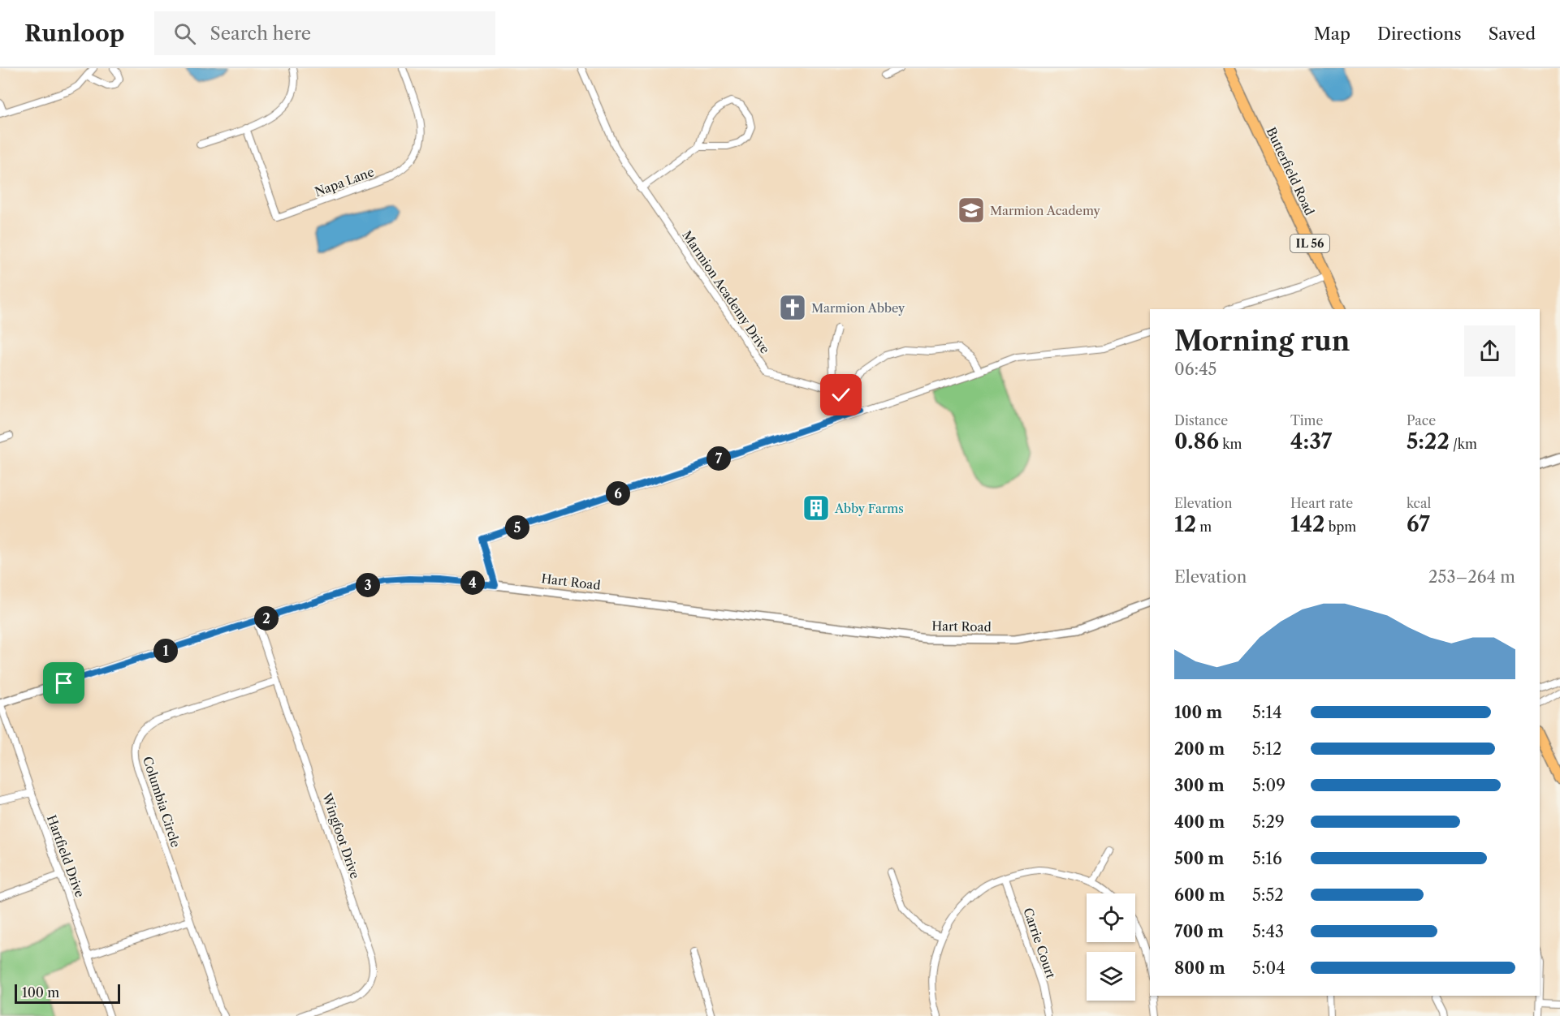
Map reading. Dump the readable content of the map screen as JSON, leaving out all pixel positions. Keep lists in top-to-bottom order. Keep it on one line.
{"streets":{"main road":["Butterfield Road","IL 56"],"street":["Napa Lane","Marmion Academy Drive","Hart Road","Columbia Circle","Wingfoot Drive","Hartfield Drive","Carrie Court"]},"crossings":[["Hart Road","Wingfoot Drive"],["Hart Road","Hartfield Drive"],["Columbia Circle","Wingfoot Drive"]],"places":{"school or university":["Marmion Academy"],"church":["Marmion Abbey"],"building":["Abby Farms"]},"scale_bar":"100 m","page":{"header":"Runloop","search":"Search here","nav":["Map","Directions","Saved"],"heading":["Morning run","06:45"],"stats":[["Distance","0.86 km"],["Time","4:37"],["Pace","5:22 /km"],["Elevation","12 m"],["Heart rate","142 bpm"],["kcal","67"]],"pins":["7","6","5","4","3","2","1"],"chart":["Elevation","253–264 m"],"list":[{"name":"100 m","note":"5:14"},{"name":"200 m","note":"5:12"},{"name":"300 m","note":"5:09"},{"name":"400 m","note":"5:29"},{"name":"500 m","note":"5:16"},{"name":"600 m","note":"5:52"},{"name":"700 m","note":"5:43"},{"name":"800 m","note":"5:04"}],"scale":"100 m"}}
